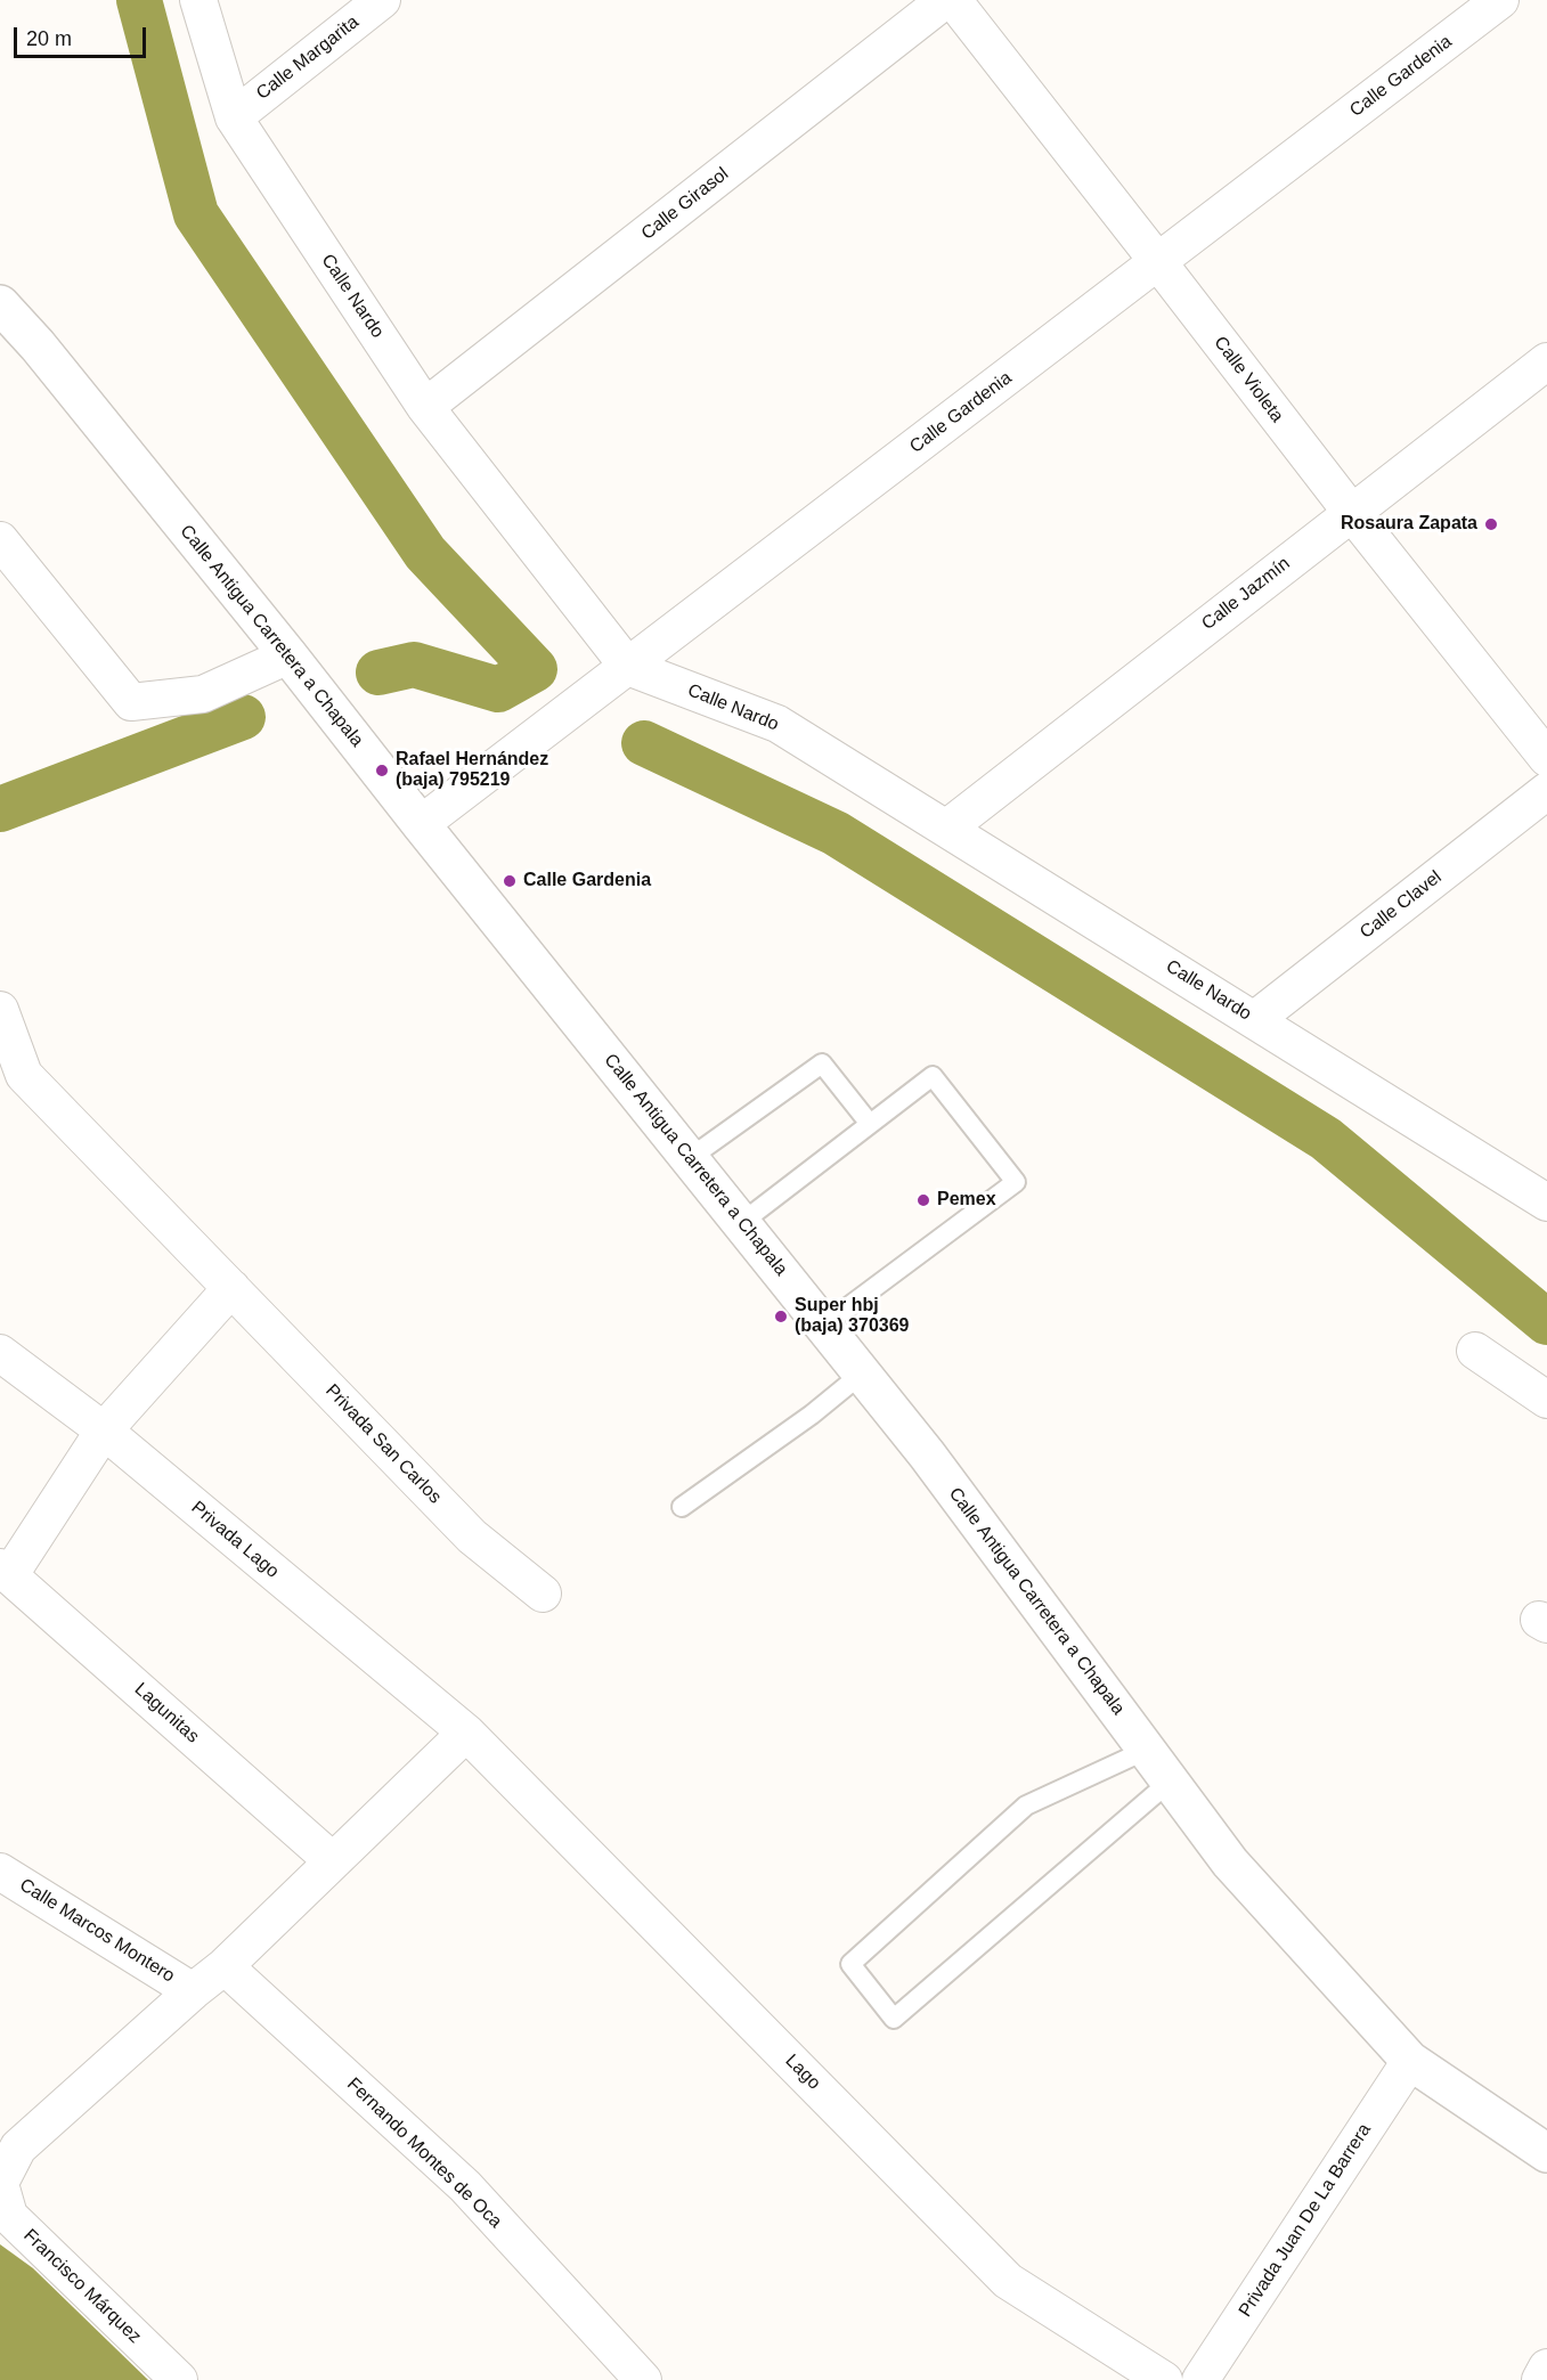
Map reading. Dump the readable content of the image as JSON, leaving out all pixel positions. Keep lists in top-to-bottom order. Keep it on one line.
{"streets":{"main road":["Calle Antigua Carretera a Chapala"],"street":["Calle Margarita","Calle Gardenia","Calle Girasol","Calle Nardo","Calle Violeta","Calle Jazmín","Calle Clavel","Privada San Carlos","Privada Lago","Lagunitas","Calle Marcos Montero","Lago","Fernando Montes de Oca","Privada Juan De La Barrera","Francisco Márquez"]},"crossings":[["Calle Margarita","Calle Nardo"],["Calle Gardenia","Calle Nardo"],["Calle Gardenia","Calle Violeta"],["Calle Gardenia","Calle Antigua Carretera a Chapala"],["Calle Girasol","Calle Nardo"],["Calle Nardo","Calle Jazmín"],["Calle Nardo","Calle Clavel"],["Calle Violeta","Calle Jazmín"],["Calle Antigua Carretera a Chapala","Privada Juan De La Barrera"],["Privada Lago","Lago"]],"places":["Rosaura Zapata","Rafael Hernández (baja) 795219","Calle Gardenia","Pemex","Super hbj (baja) 370369"],"scale_bar":"20 m"}
